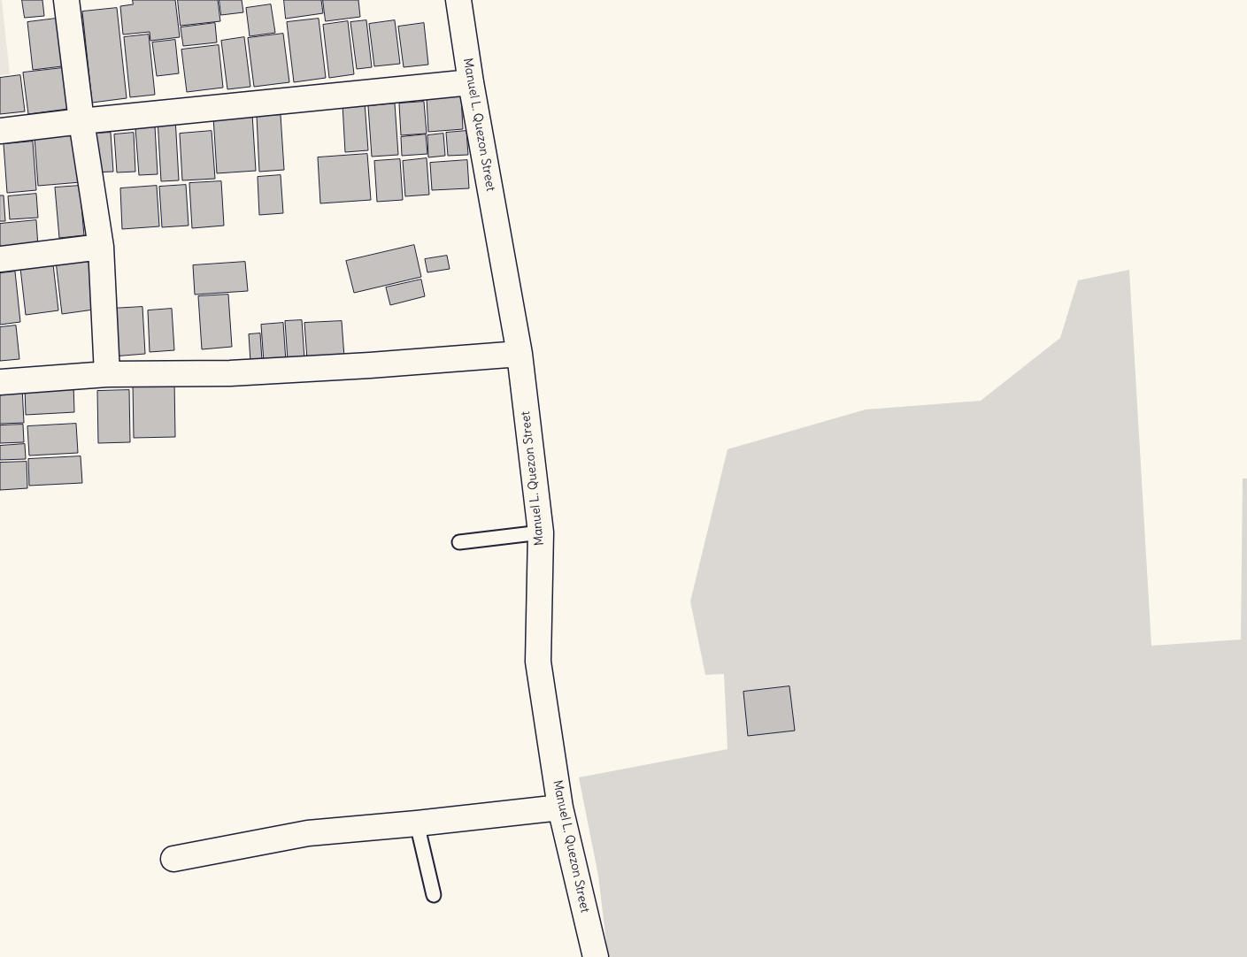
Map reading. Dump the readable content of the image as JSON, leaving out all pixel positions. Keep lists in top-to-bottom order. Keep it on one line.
{"streets":{"street":["Manuel L. Quezon Street"]}}
